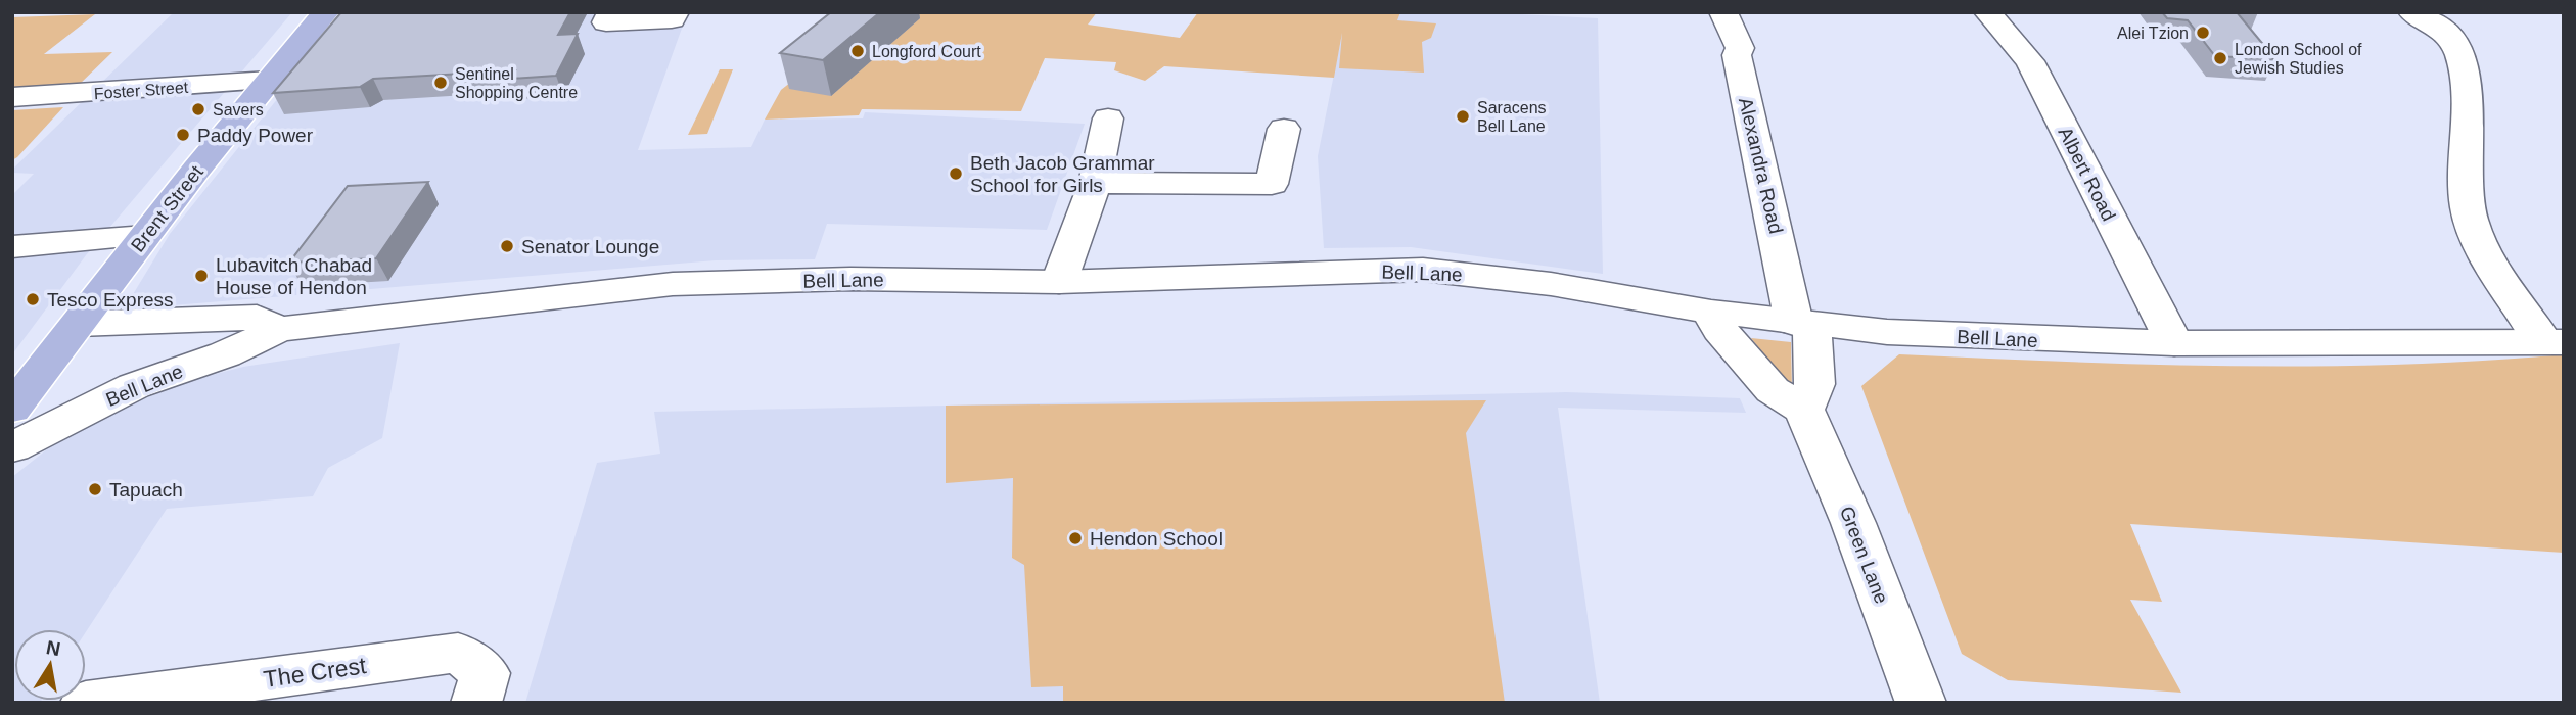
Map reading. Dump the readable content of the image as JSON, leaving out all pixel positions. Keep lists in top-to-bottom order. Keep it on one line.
{"streets":{"main road":["Brent Street"],"street":["Foster Street","Alexandra Road","Albert Road","Bell Lane","Green Lane","The Crest"]},"crossings":[["Foster Street","Brent Street"],["Alexandra Road","Bell Lane"],["Albert Road","Bell Lane"],["Brent Street","Bell Lane"]],"places":["Alei Tzion","Longford Court","London School of Jewish Studies","Sentinel Shopping Centre","Savers","Saracens Bell Lane","Paddy Power","Beth Jacob Grammar School for Girls","Senator Lounge","Lubavitch Chabad House of Hendon","Tesco Express","Tapuach","Hendon School"],"north":"top"}
